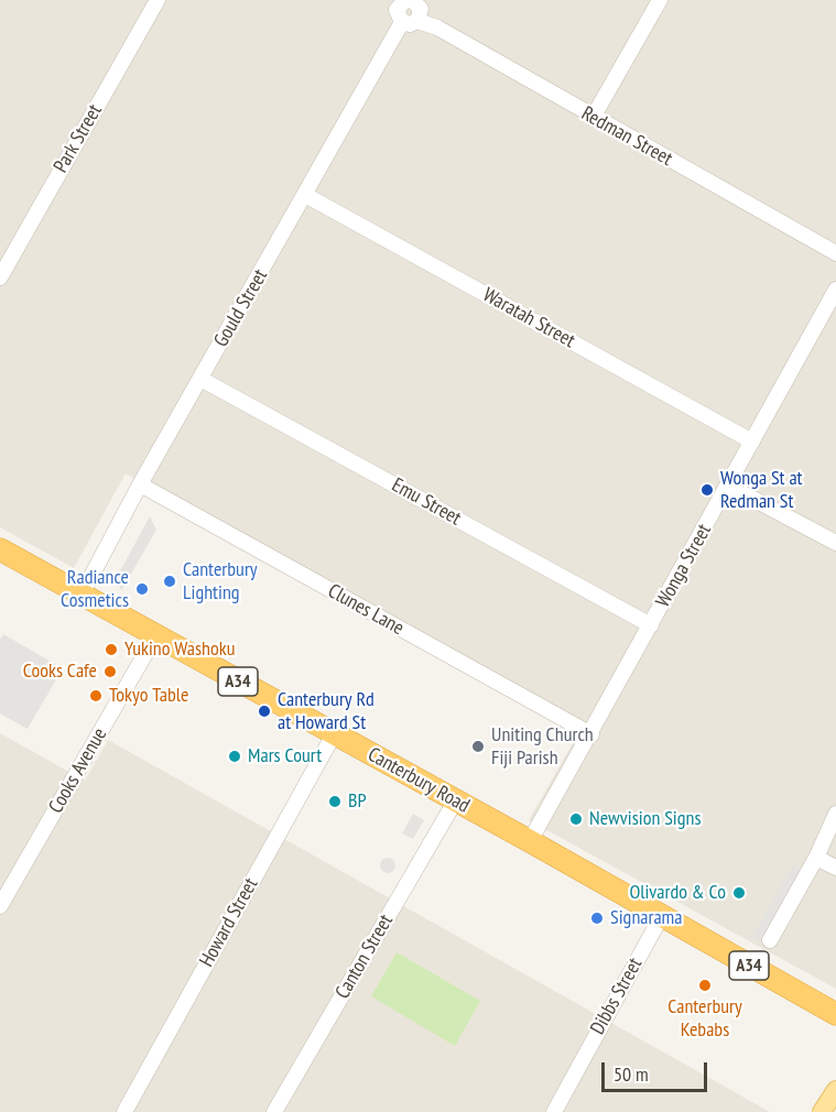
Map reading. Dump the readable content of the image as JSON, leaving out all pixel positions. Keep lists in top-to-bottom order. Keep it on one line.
{"streets":{"highway":["A34","Canterbury Road"],"street":["Redman Street","Park Street","Gould Street","Waratah Street","Emu Street","Wonga Street","Clunes Lane","Cooks Avenue","Howard Street","Canton Street","Dibbs Street"]},"crossings":[["Redman Street","Gould Street"],["Gould Street","Waratah Street"],["Gould Street","Emu Street"],["Gould Street","Clunes Lane"],["Gould Street","Canterbury Road"],["Waratah Street","Wonga Street"],["Emu Street","Wonga Street"],["Wonga Street","Clunes Lane"],["Wonga Street","Canterbury Road"],["Cooks Avenue","Canterbury Road"],["Canterbury Road","Howard Street"],["Canterbury Road","Canton Street"],["Canterbury Road","Dibbs Street"]],"places":["Wonga St at Redman St","Canterbury Lighting","Radiance Cosmetics","Yukino Washoku","Cooks Cafe","Tokyo Table","Canterbury Rd at Howard St","Uniting Church Fiji Parish","Mars Court","BP","Newvision Signs","Olivardo & Co","Signarama","Canterbury Kebabs"],"scale_bar":"50 m"}
